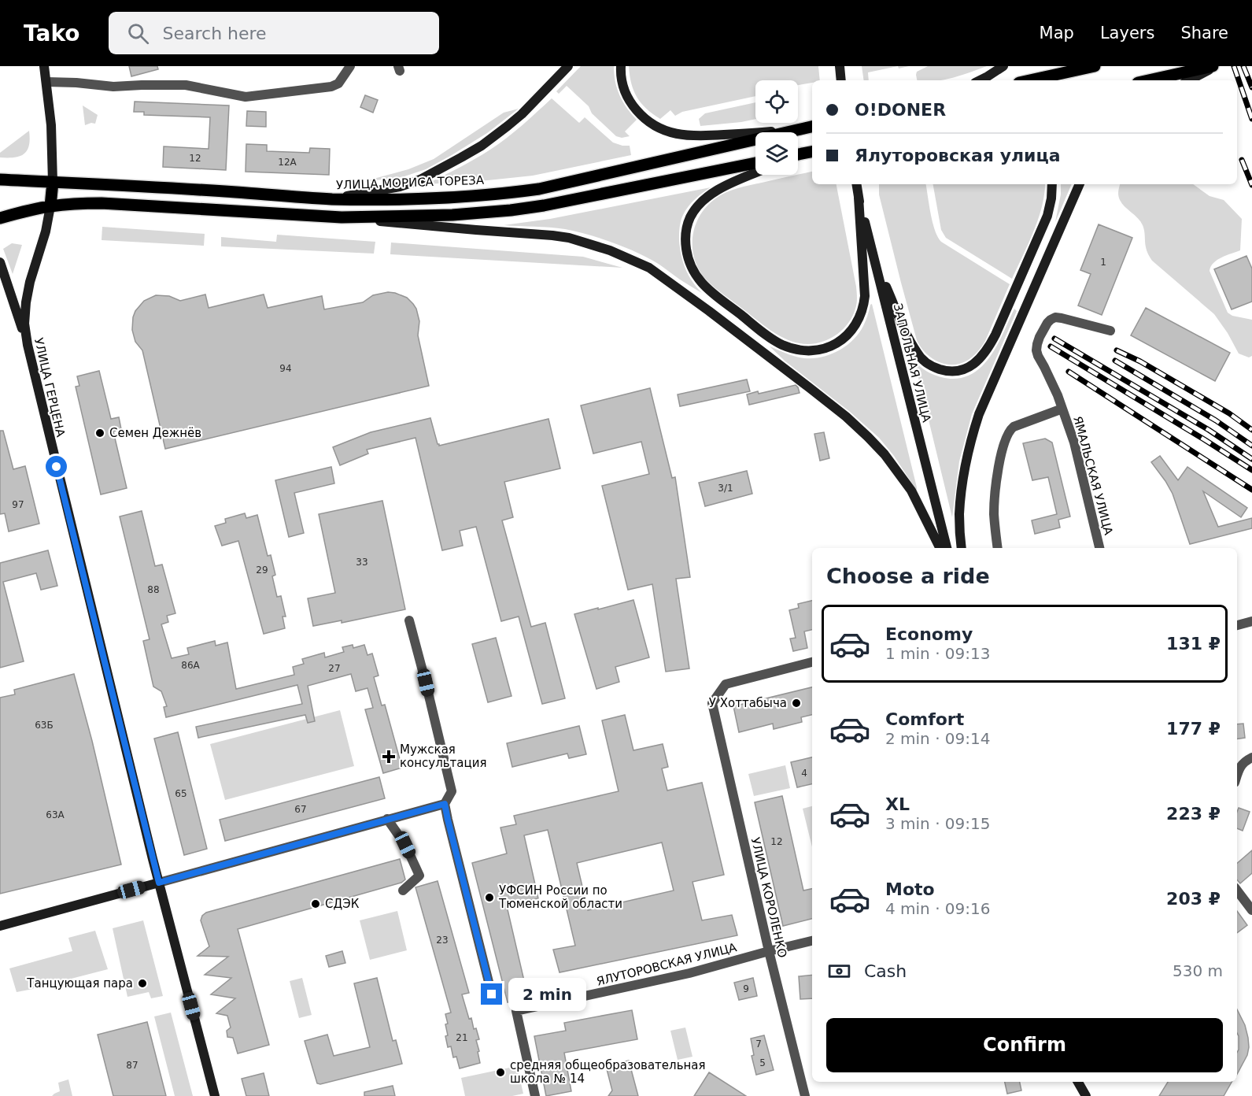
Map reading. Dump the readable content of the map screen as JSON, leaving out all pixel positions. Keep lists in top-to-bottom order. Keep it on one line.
{"streets":{"main road":["УЛИЦА МОРИСА ТОРЕЗА"],"street":["ЗАПОЛЬНАЯ УЛИЦА","УЛИЦА ГЕРЦЕНА","ЯМАЛЬСКАЯ УЛИЦА","УЛИЦА КОРОЛЕНКО","ЯЛУТОРОВСКАЯ УЛИЦА"]},"crossings":[["УЛИЦА КОРОЛЕНКО","ЯЛУТОРОВСКАЯ УЛИЦА"]],"places":{"other":["Семен Дежнёв","У Хоттабыча","УФСИН России по Тюменской области","СДЭК","Танцующая пара","средняя общеобразовательная школа № 14"],"health":["Мужская консультация"]},"house_numbers":["12","12А","1","94","3/1","97","33","29","88","86А","27","63Б","4","65","67","63А","12","23","9","21","7","5","87"],"page":{"header":"Tako","search":"Search here","nav":["Map","Layers","Share"],"banner":["O!DONER","Ялуторовская улица"],"heading":"Choose a ride","list":[{"name":"Economy","note":"1 min · 09:13","value":"131 ₽"},{"name":"Comfort","note":"2 min · 09:14","value":"177 ₽"},{"name":"XL","note":"3 min · 09:15","value":"223 ₽"},{"name":"Moto","note":"4 min · 09:16","value":"203 ₽"}],"pay":["Cash","530 m"],"bubble":"2 min","buttons":"Confirm"}}
